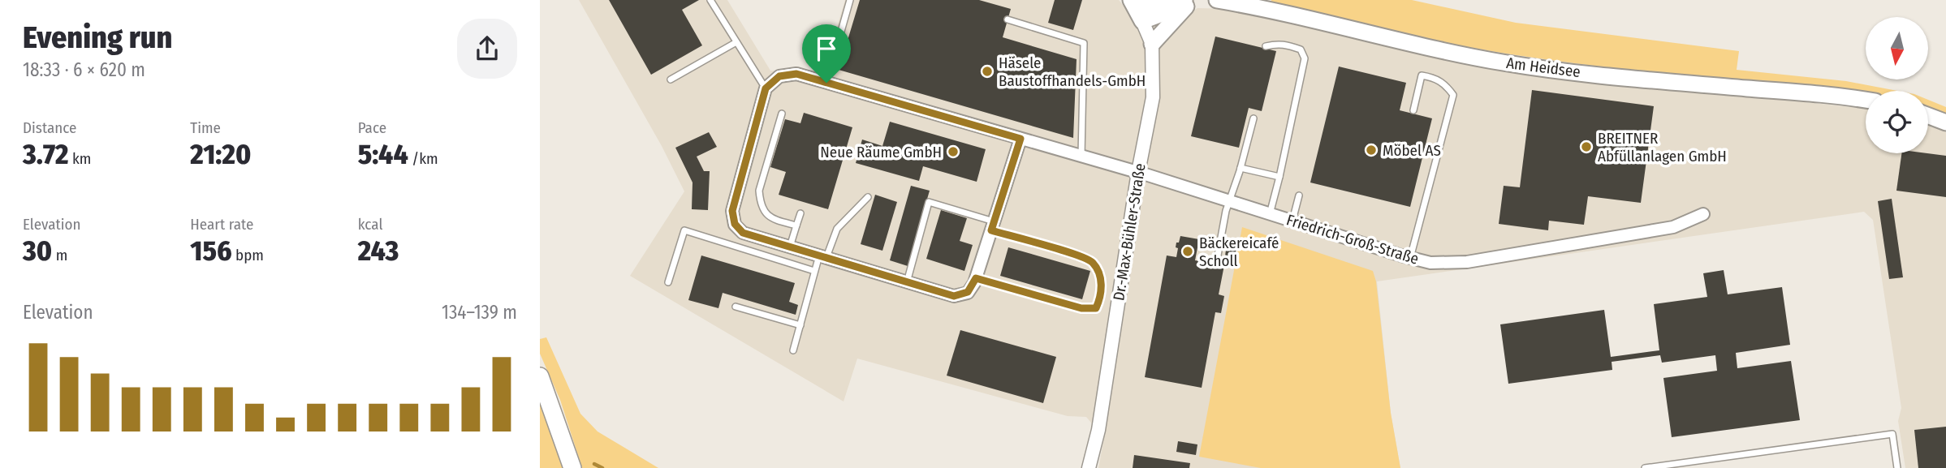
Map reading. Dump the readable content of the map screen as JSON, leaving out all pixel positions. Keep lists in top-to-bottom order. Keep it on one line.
{"streets":{"main road":["Am Heidsee"],"street":["Dr.-Max-Bühler-Straße","Friedrich-Groß-Straße"]},"crossings":[["Dr.-Max-Bühler-Straße","Friedrich-Groß-Straße"]],"places":["Häsele Baustoffhandels-GmbH","BREITNER Abfüllanlagen GmbH","Möbel AS","Neue Räume GmbH","Bäckereicafé Scholl"],"north":"bottom","page":{"heading":["Evening run","18:33 · 6 × 620 m"],"stats":[["Distance","3.72 km"],["Time","21:20"],["Pace","5:44 /km"],["Elevation","30 m"],["Heart rate","156 bpm"],["kcal","243"]],"chart":["Elevation","134–139 m"]}}
